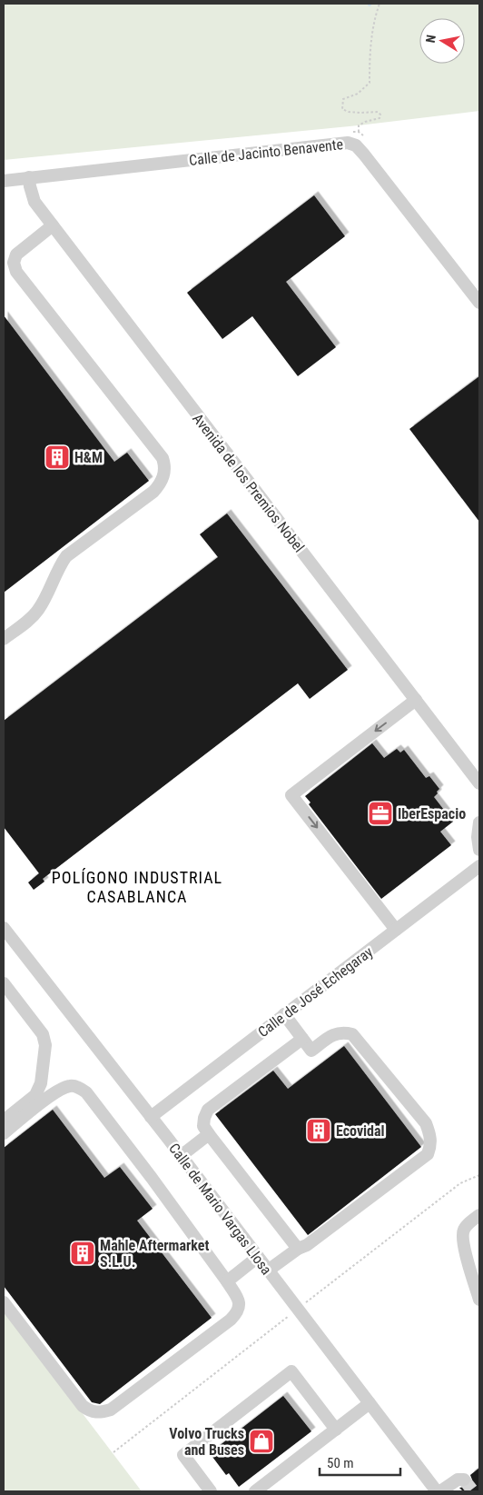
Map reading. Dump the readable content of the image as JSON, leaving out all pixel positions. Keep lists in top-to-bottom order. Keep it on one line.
{"streets":{"street":["Calle de Jacinto Benavente","Avenida de los Premios Nobel","Calle de José Echegaray","Calle de Mario Vargas Llosa"]},"crossings":[["Calle de Jacinto Benavente","Avenida de los Premios Nobel"],["Calle de José Echegaray","Calle de Mario Vargas Llosa"]],"districts":["POLÍGONO INDUSTRIAL CASABLANCA"],"places":{"building":["H&M","Ecovidal","Mahle Aftermarket S.L.U."],"office":["IberEspacio"],"shop":["Volvo Trucks and Buses"]},"scale_bar":"50 m","north":"left"}
